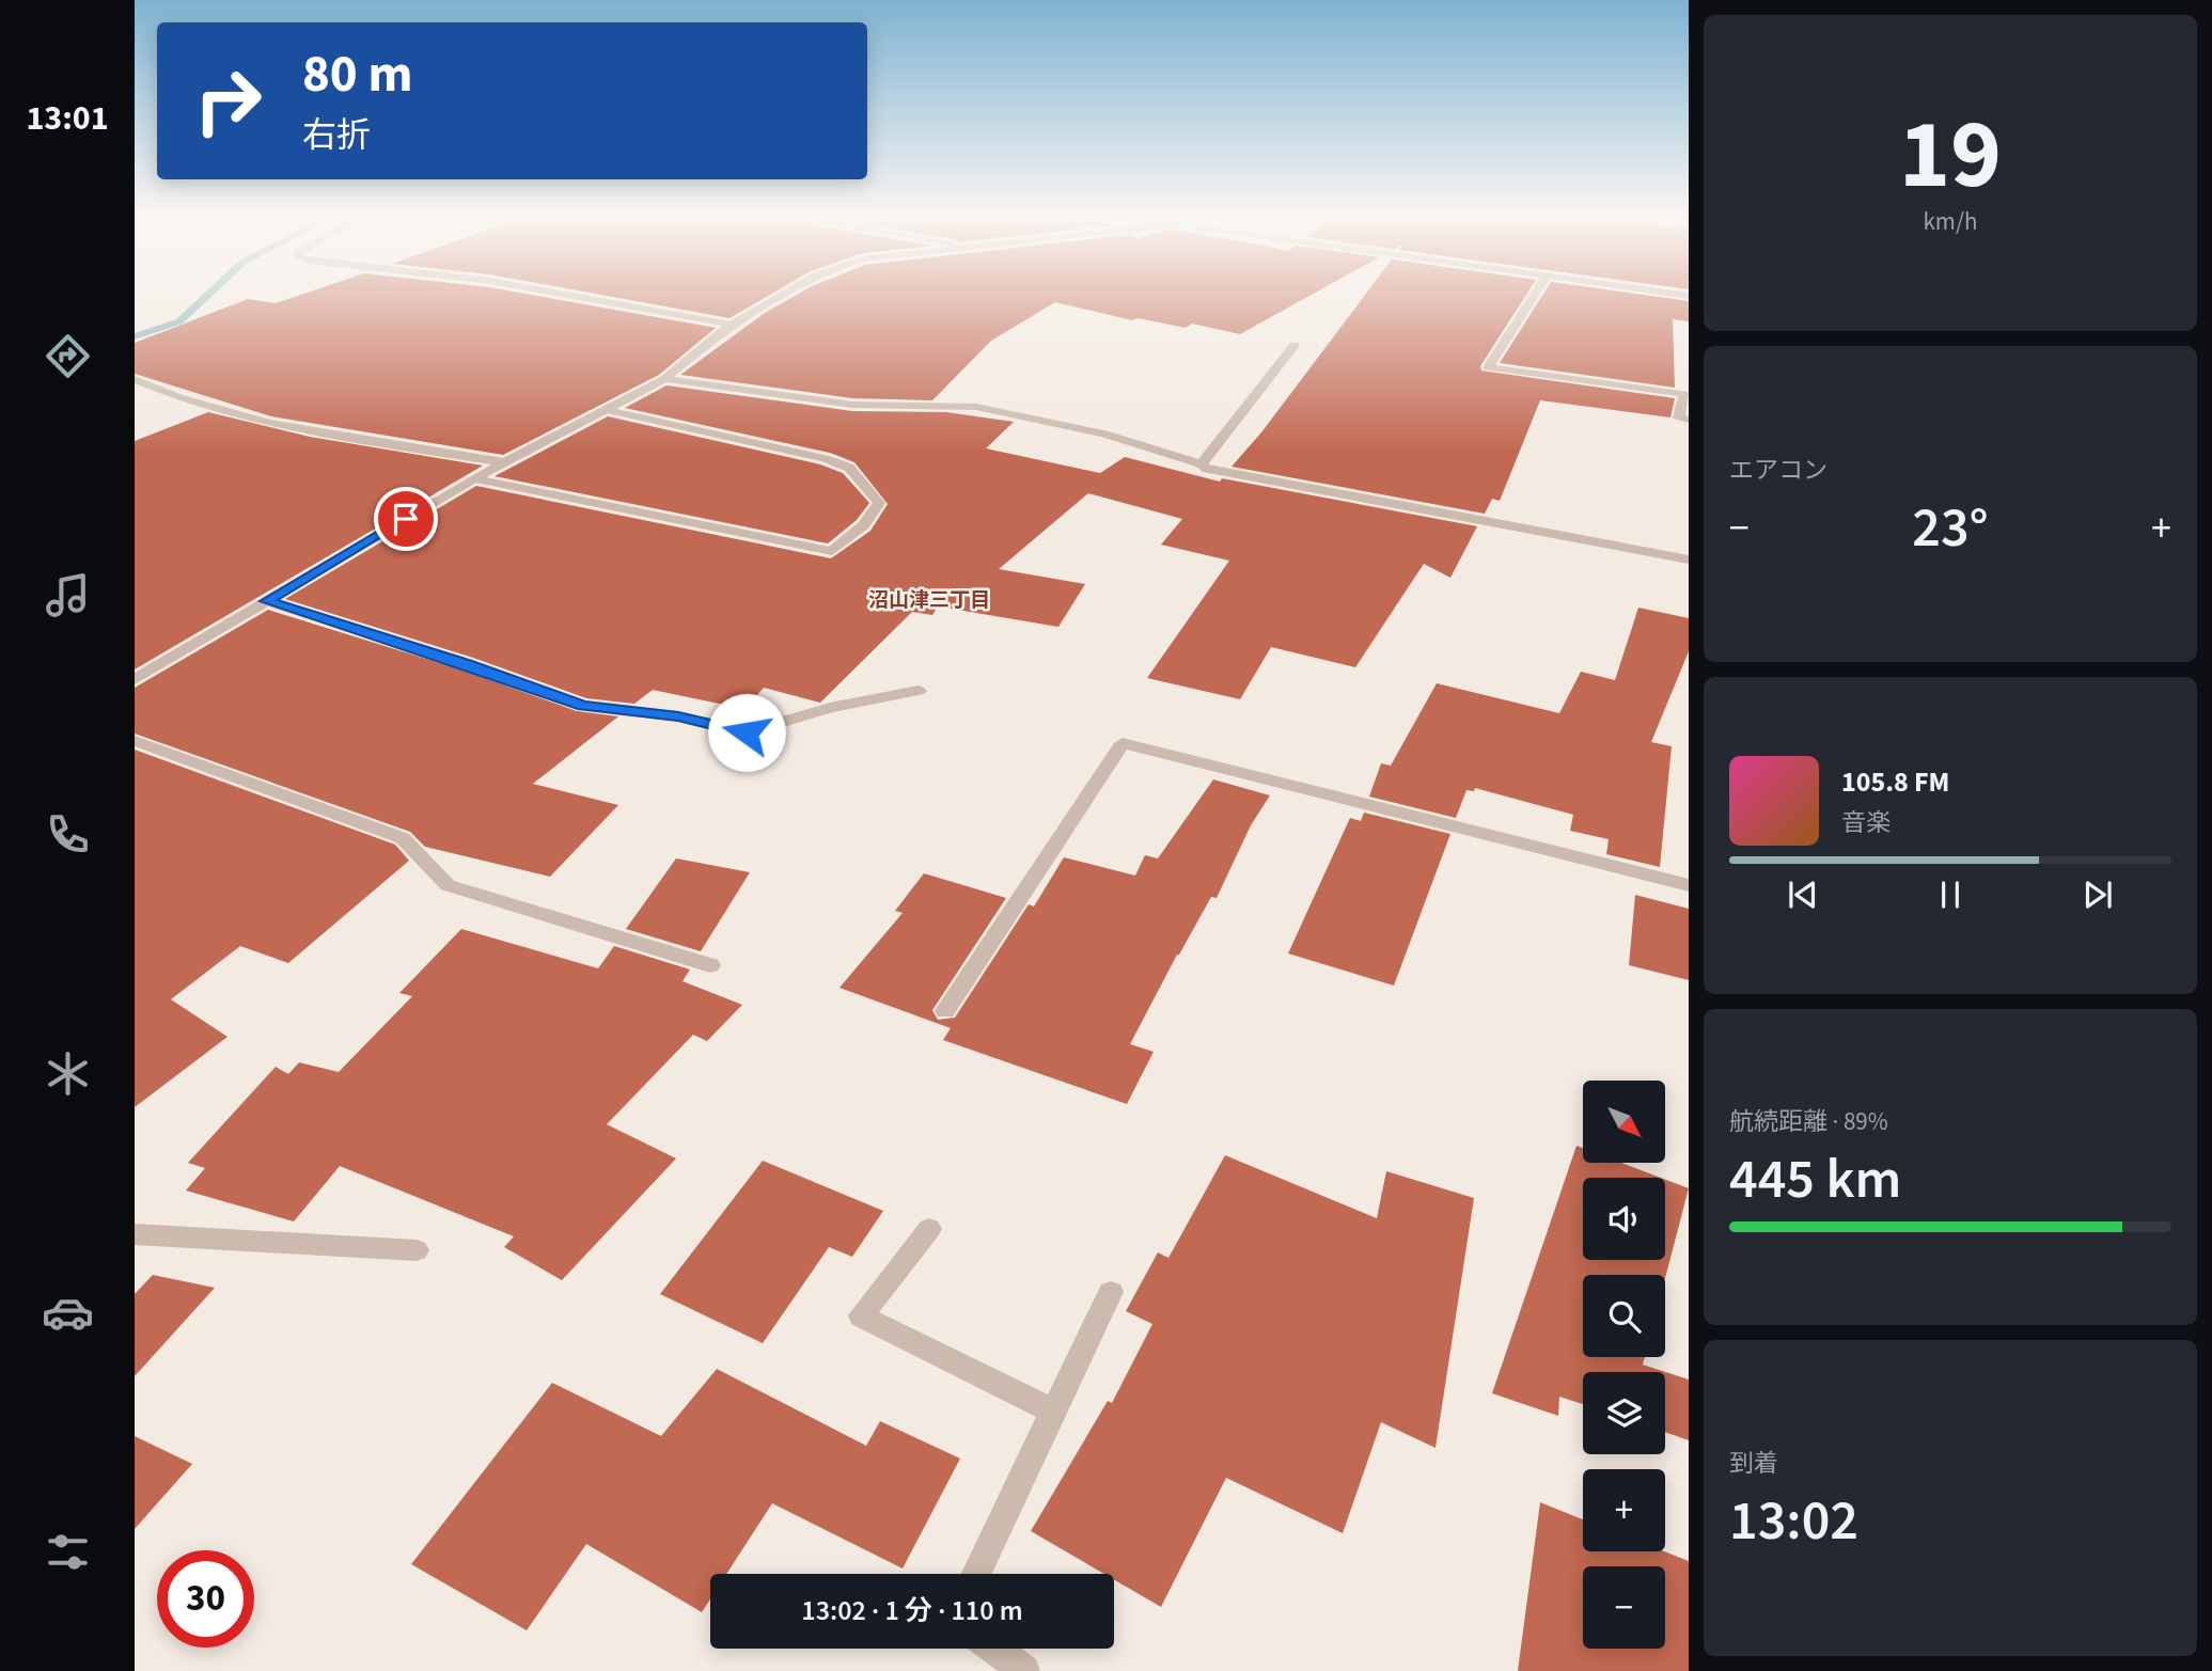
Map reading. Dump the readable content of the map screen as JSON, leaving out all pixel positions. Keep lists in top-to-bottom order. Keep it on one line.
{"districts":["沼山津三丁目"],"north":"bottom right","page":{"tabs":"13:01","tile":[["19","km/h"],"エアコン",["航続距離 · 89%","445 km"],["到着","13:02"]],"turn":["80 m","右折"],"heat":["−","23°","+"],"song":["105.8 FM","音楽"],"map_buttons":["+","−"],"limit":"30","trip":"13:02 · 1 分 · 110 m"}}
